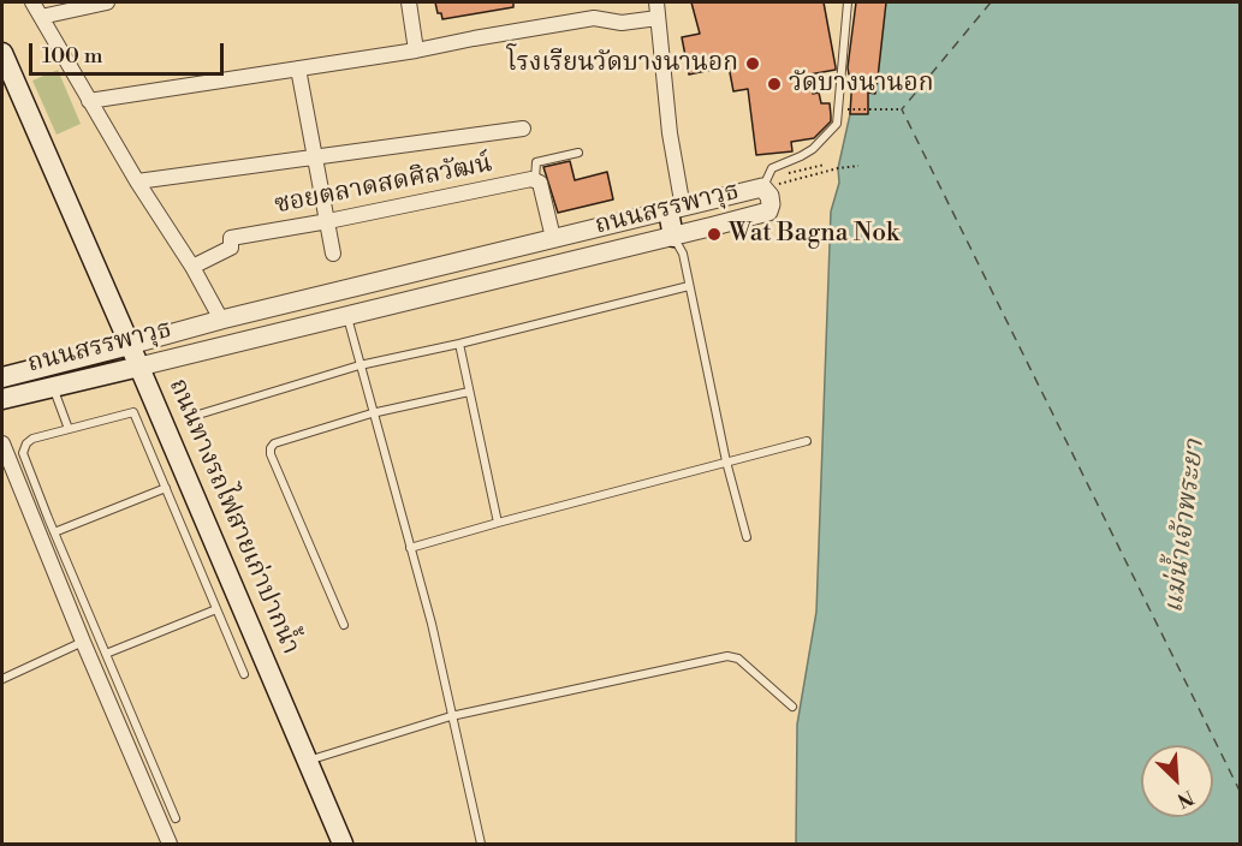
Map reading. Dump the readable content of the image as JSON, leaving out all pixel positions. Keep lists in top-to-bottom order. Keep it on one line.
{"streets":{"main road":["ถนนสรรพาวุธ","ถนนทางรถไฟสายเก่าปากน้ำ"],"street":["ซอยตลาดสดศิลวัฒน์"]},"crossings":[["ถนนสรรพาวุธ","ถนนทางรถไฟสายเก่าปากน้ำ"]],"water":["แม่น้ำเจ้าพระยา"],"places":["โรงเรียนวัดบางนานอก","วัดบางนานอก","Wat Bagna Nok"],"scale_bar":"100 m","north":"bottom right"}
